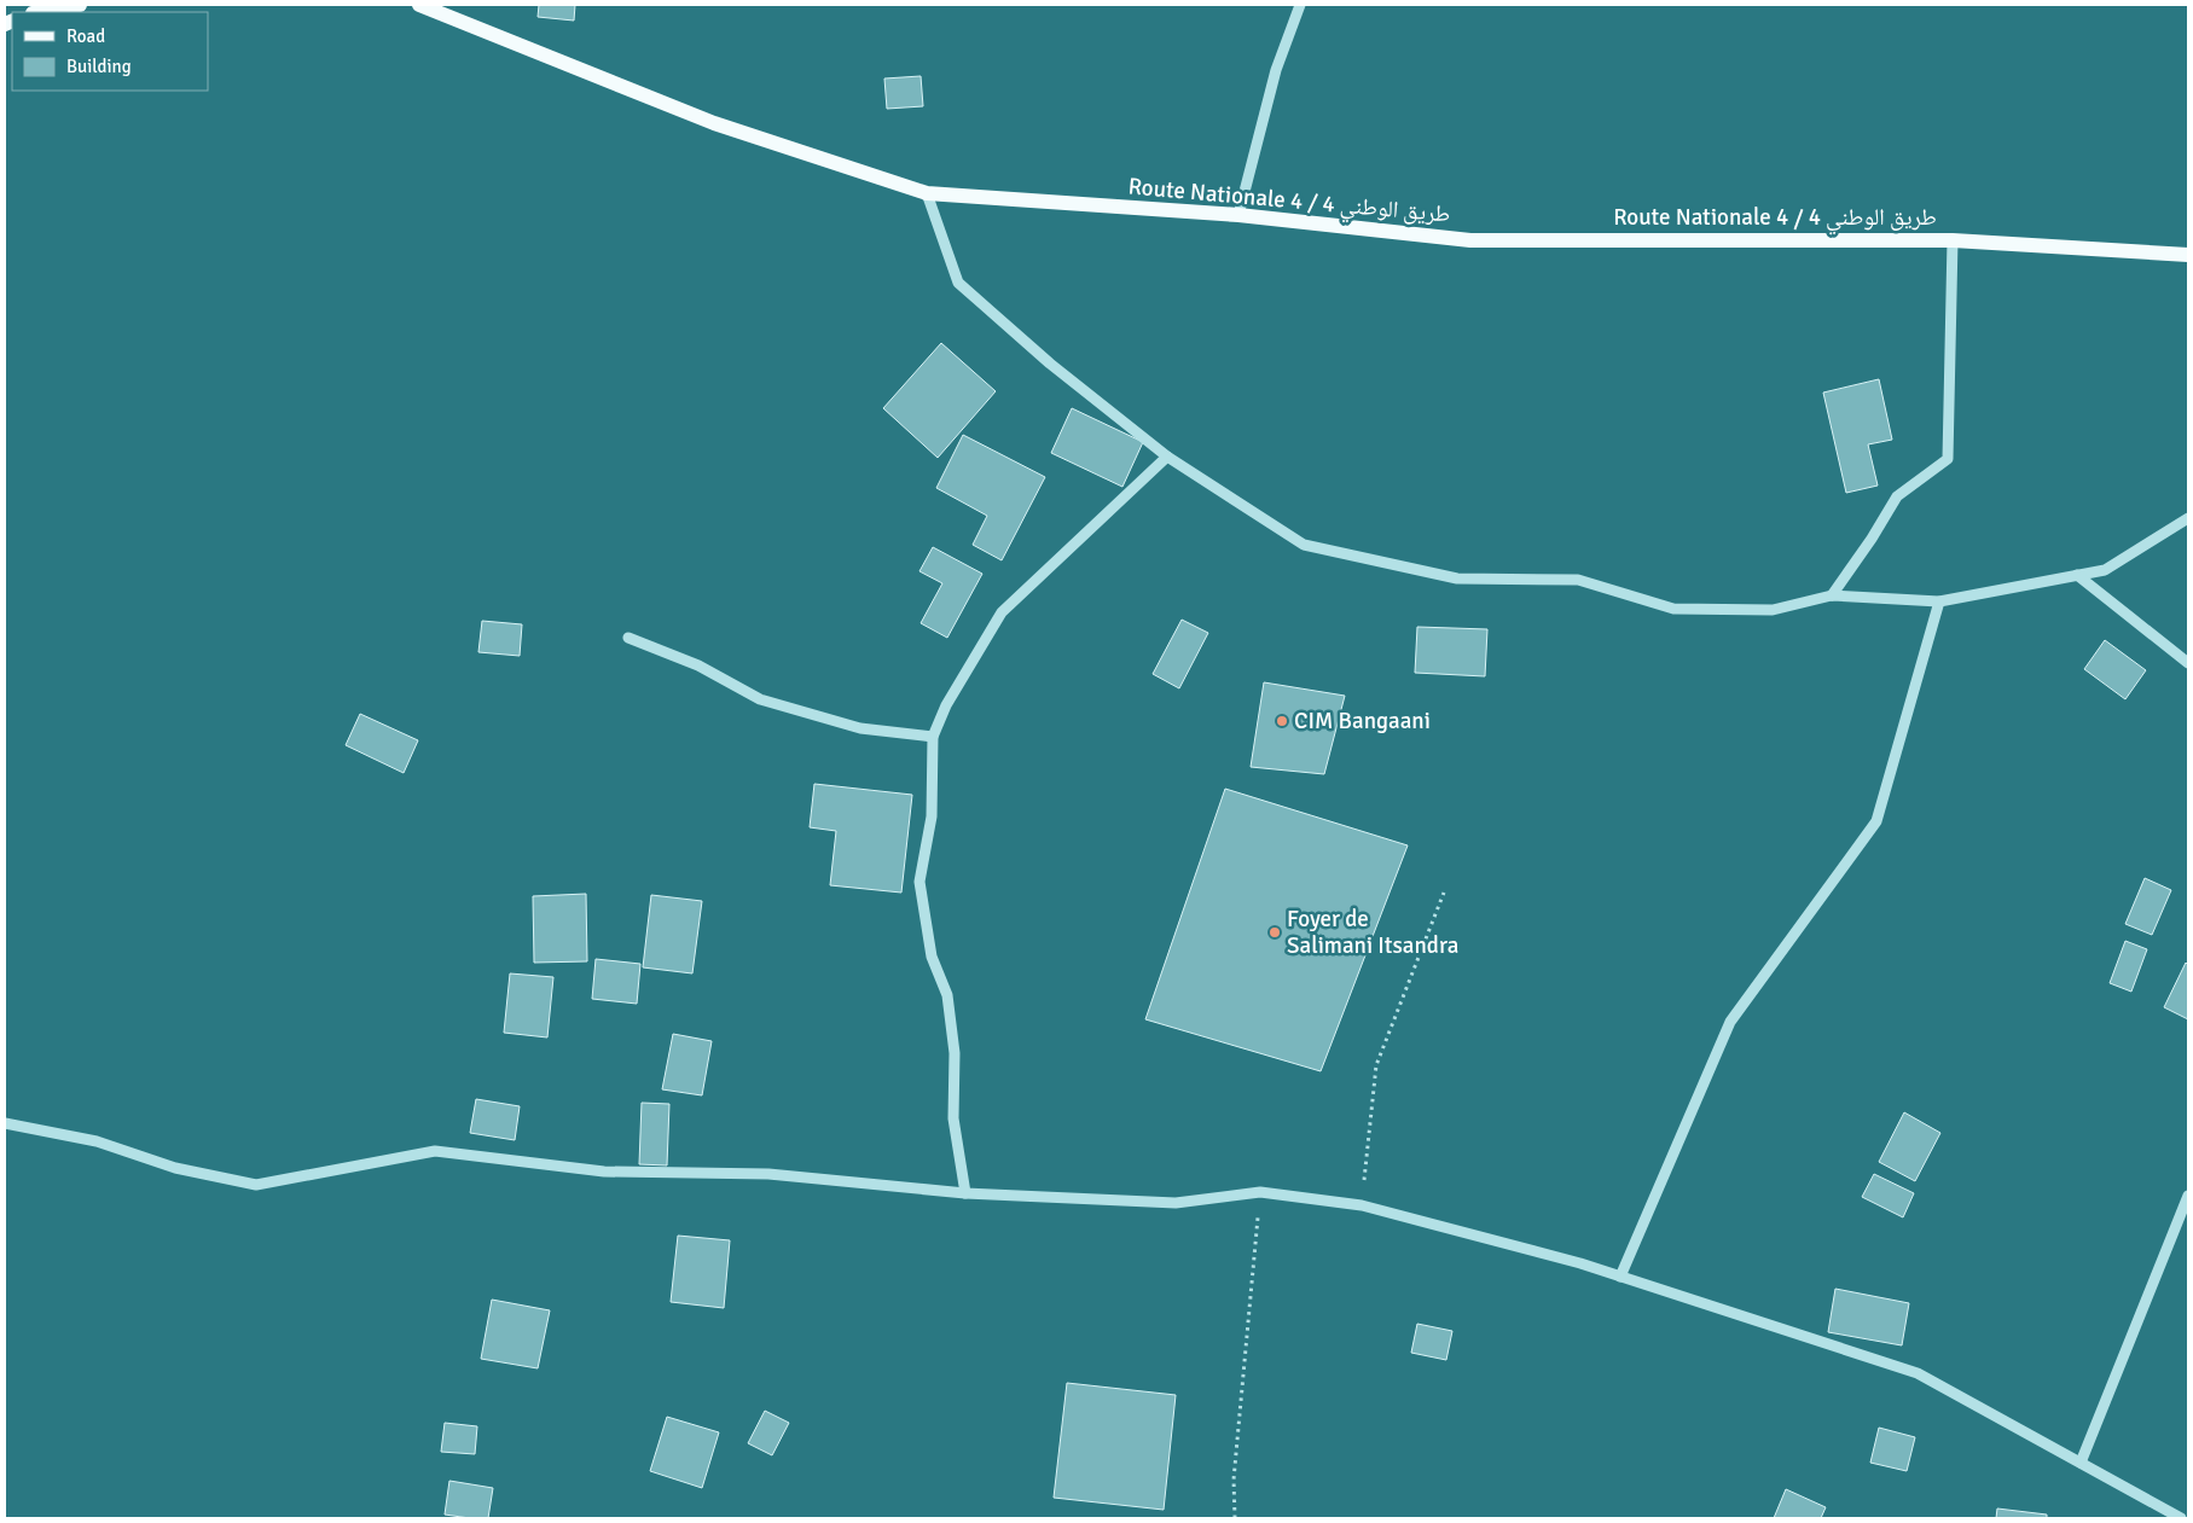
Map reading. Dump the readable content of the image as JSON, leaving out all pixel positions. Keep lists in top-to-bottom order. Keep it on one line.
{"streets":{"main road":["Route Nationale 4 / طريق الوطني 4"]},"places":["CIM Bangaani","Foyer de Salimani Itsandra"],"legend":["Road","Building"]}
